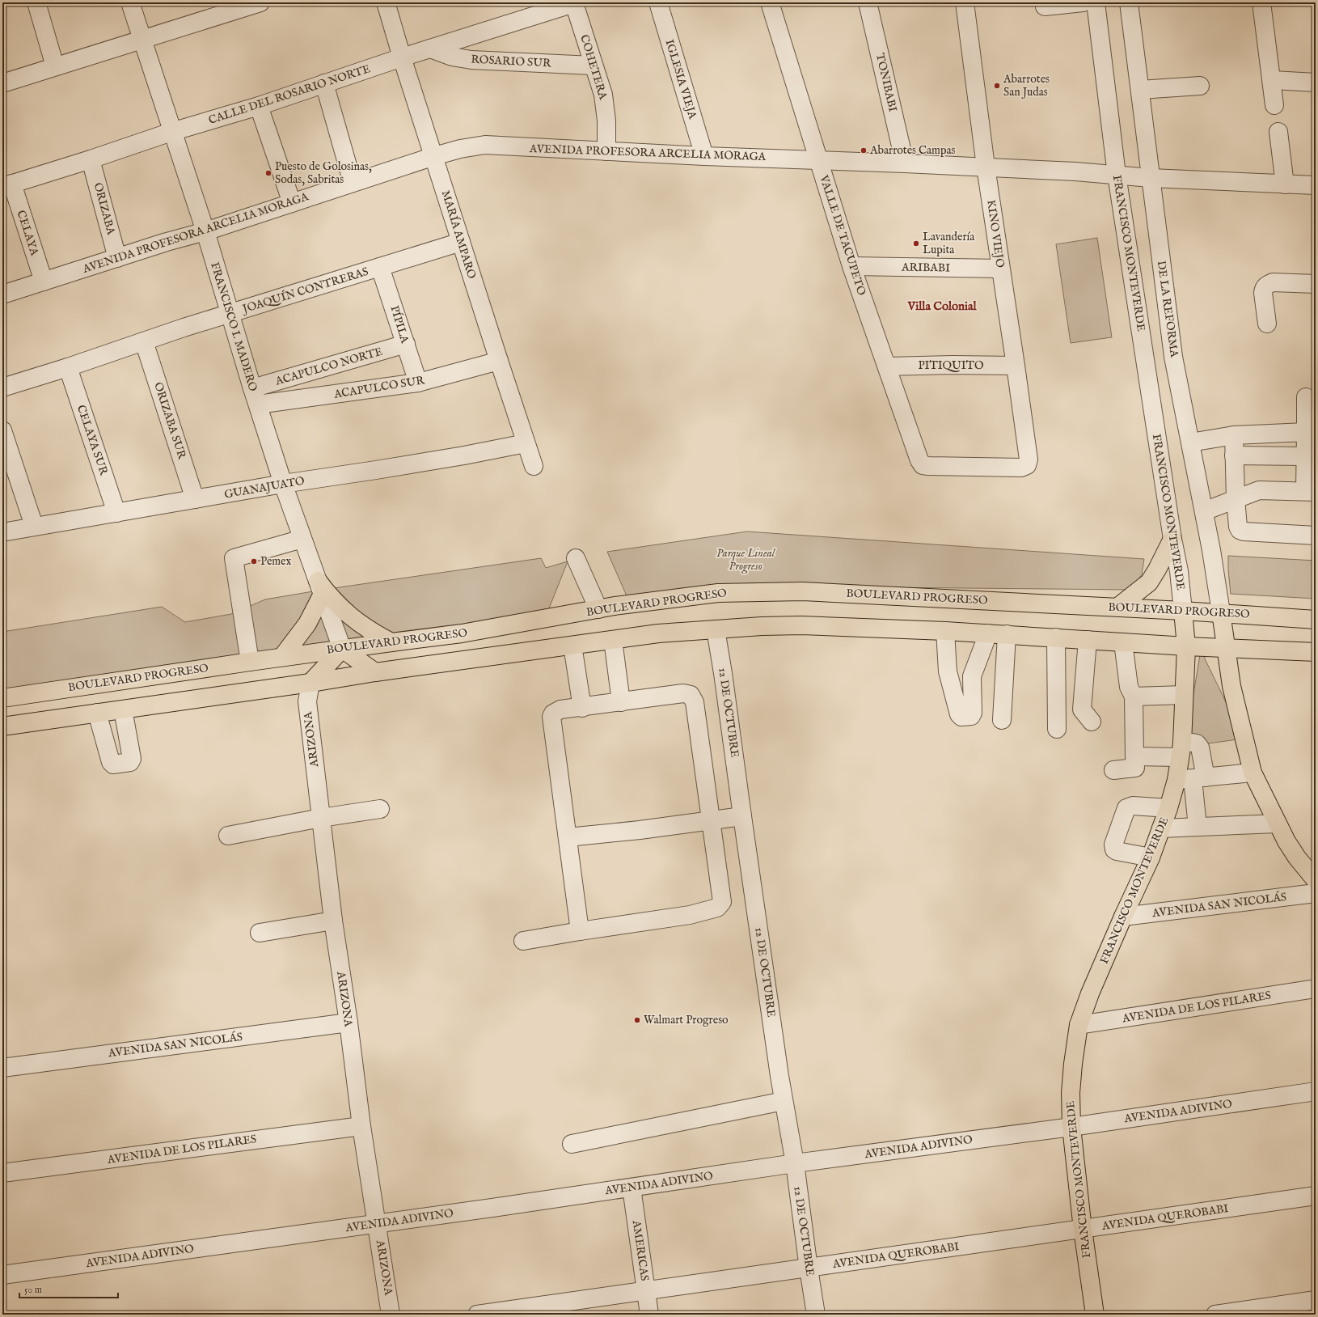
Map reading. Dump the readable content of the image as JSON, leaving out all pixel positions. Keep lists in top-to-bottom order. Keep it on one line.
{"streets":{"main road":["FRANCISCO MONTEVERDE","BOULEVARD PROGRESO"],"street":["ROSARIO SUR","COHETERA","IGLESIA VIEJA","TONIBABI","CALLE DEL ROSARIO NORTE","AVENIDA PROFESORA ARCELIA MORAGA","ORIZABA","CELAYA","KINO VIEJO","MARÍA AMPARO","VALLE DE TACUPETO","ARIBABI","JOAQUÍN CONTRERAS","DE LA REFORMA","PÍPILA","FRANCISCO I. MADERO","PITIQUITO","ACAPULCO NORTE","ACAPULCO SUR","ORIZABA SUR","CELAYA SUR","GUANAJUATO","12 DE OCTUBRE","ARIZONA","AVENIDA SAN NICOLÁS","AVENIDA DE LOS PILARES","AVENIDA ADIVINO","AVENIDA QUEROBABI","AMERICAS"]},"crossings":[["ROSARIO SUR","COHETERA"],["ROSARIO SUR","CALLE DEL ROSARIO NORTE"],["COHETERA","CALLE DEL ROSARIO NORTE"],["COHETERA","AVENIDA PROFESORA ARCELIA MORAGA"],["IGLESIA VIEJA","AVENIDA PROFESORA ARCELIA MORAGA"],["TONIBABI","AVENIDA PROFESORA ARCELIA MORAGA"],["CALLE DEL ROSARIO NORTE","ORIZABA"],["CALLE DEL ROSARIO NORTE","CELAYA"],["CALLE DEL ROSARIO NORTE","MARÍA AMPARO"],["CALLE DEL ROSARIO NORTE","FRANCISCO I. MADERO"],["AVENIDA PROFESORA ARCELIA MORAGA","ORIZABA"],["AVENIDA PROFESORA ARCELIA MORAGA","CELAYA"],["AVENIDA PROFESORA ARCELIA MORAGA","KINO VIEJO"],["AVENIDA PROFESORA ARCELIA MORAGA","MARÍA AMPARO"],["AVENIDA PROFESORA ARCELIA MORAGA","VALLE DE TACUPETO"],["AVENIDA PROFESORA ARCELIA MORAGA","FRANCISCO MONTEVERDE"],["AVENIDA PROFESORA ARCELIA MORAGA","DE LA REFORMA"],["AVENIDA PROFESORA ARCELIA MORAGA","FRANCISCO I. MADERO"],["KINO VIEJO","VALLE DE TACUPETO"],["KINO VIEJO","ARIBABI"],["KINO VIEJO","PITIQUITO"],["MARÍA AMPARO","JOAQUÍN CONTRERAS"],["MARÍA AMPARO","ACAPULCO SUR"],["MARÍA AMPARO","GUANAJUATO"],["VALLE DE TACUPETO","ARIBABI"],["VALLE DE TACUPETO","PITIQUITO"],["FRANCISCO MONTEVERDE","BOULEVARD PROGRESO"],["FRANCISCO MONTEVERDE","AVENIDA SAN NICOLÁS"],["FRANCISCO MONTEVERDE","AVENIDA DE LOS PILARES"],["FRANCISCO MONTEVERDE","AVENIDA ADIVINO"],["FRANCISCO MONTEVERDE","AVENIDA QUEROBABI"],["JOAQUÍN CONTRERAS","PÍPILA"],["JOAQUÍN CONTRERAS","FRANCISCO I. MADERO"],["JOAQUÍN CONTRERAS","ORIZABA SUR"],["JOAQUÍN CONTRERAS","CELAYA SUR"],["DE LA REFORMA","BOULEVARD PROGRESO"],["PÍPILA","ACAPULCO NORTE"],["PÍPILA","ACAPULCO SUR"],["FRANCISCO I. MADERO","ACAPULCO NORTE"],["FRANCISCO I. MADERO","ACAPULCO SUR"],["FRANCISCO I. MADERO","GUANAJUATO"],["FRANCISCO I. MADERO","BOULEVARD PROGRESO"],["ORIZABA SUR","GUANAJUATO"],["CELAYA SUR","GUANAJUATO"],["12 DE OCTUBRE","AVENIDA ADIVINO"],["12 DE OCTUBRE","AVENIDA QUEROBABI"],["ARIZONA","AVENIDA SAN NICOLÁS"],["ARIZONA","AVENIDA DE LOS PILARES"],["ARIZONA","AVENIDA ADIVINO"],["AVENIDA ADIVINO","AMERICAS"],["AVENIDA QUEROBABI","AMERICAS"]],"districts":["Villa Colonial"],"parks":["Parque Lineal Progreso"],"places":["Abarrotes San Judas","Abarrotes Campas","Puesto de Golosinas, Sodas, Sabritas","Lavandería Lupita","Pemex","Walmart Progreso"],"scale_bar":"50 m"}
